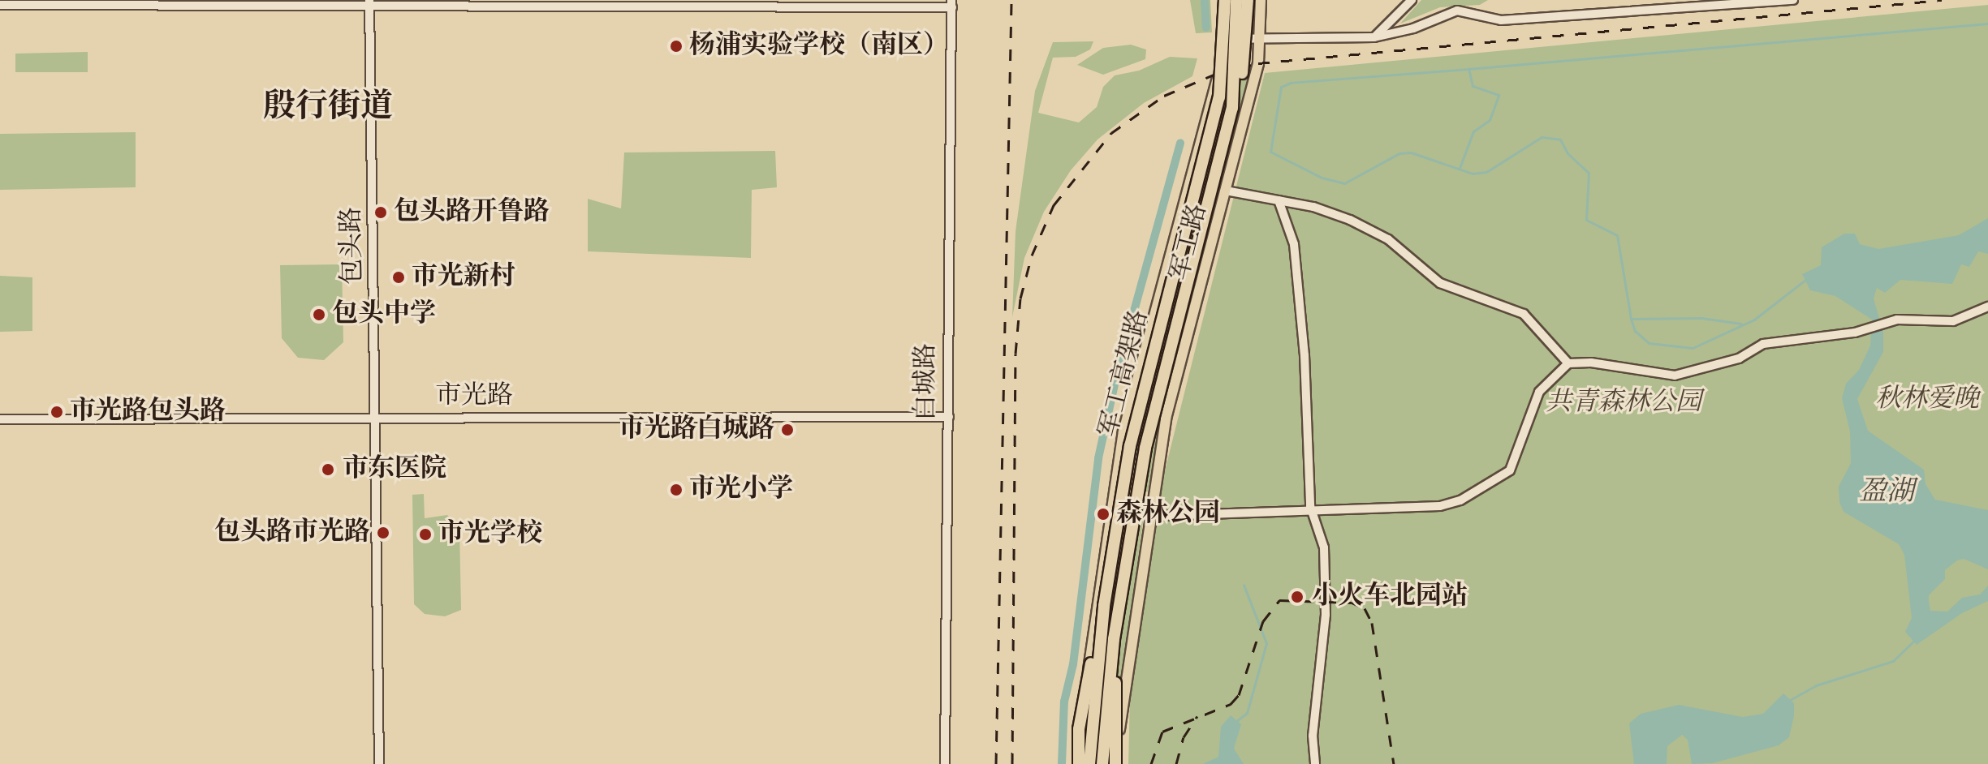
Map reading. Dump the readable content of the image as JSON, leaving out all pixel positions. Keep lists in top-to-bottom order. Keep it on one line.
{"streets":{"highway":["军工高架路"],"main road":["军工路"],"street":["包头路","白城路","市光路"]},"crossings":[["军工路","军工高架路"],["包头路","市光路"],["白城路","市光路"]],"districts":["殷行街道"],"water":["盈湖"],"parks":["秋林爱晚","共青森林公园"],"places":["杨浦实验学校（南区）","包头路开鲁路","市光新村","包头中学","市光路包头路","市光路白城路","市东医院","市光小学","森林公园","包头路市光路","市光学校","小火车北园站"]}
